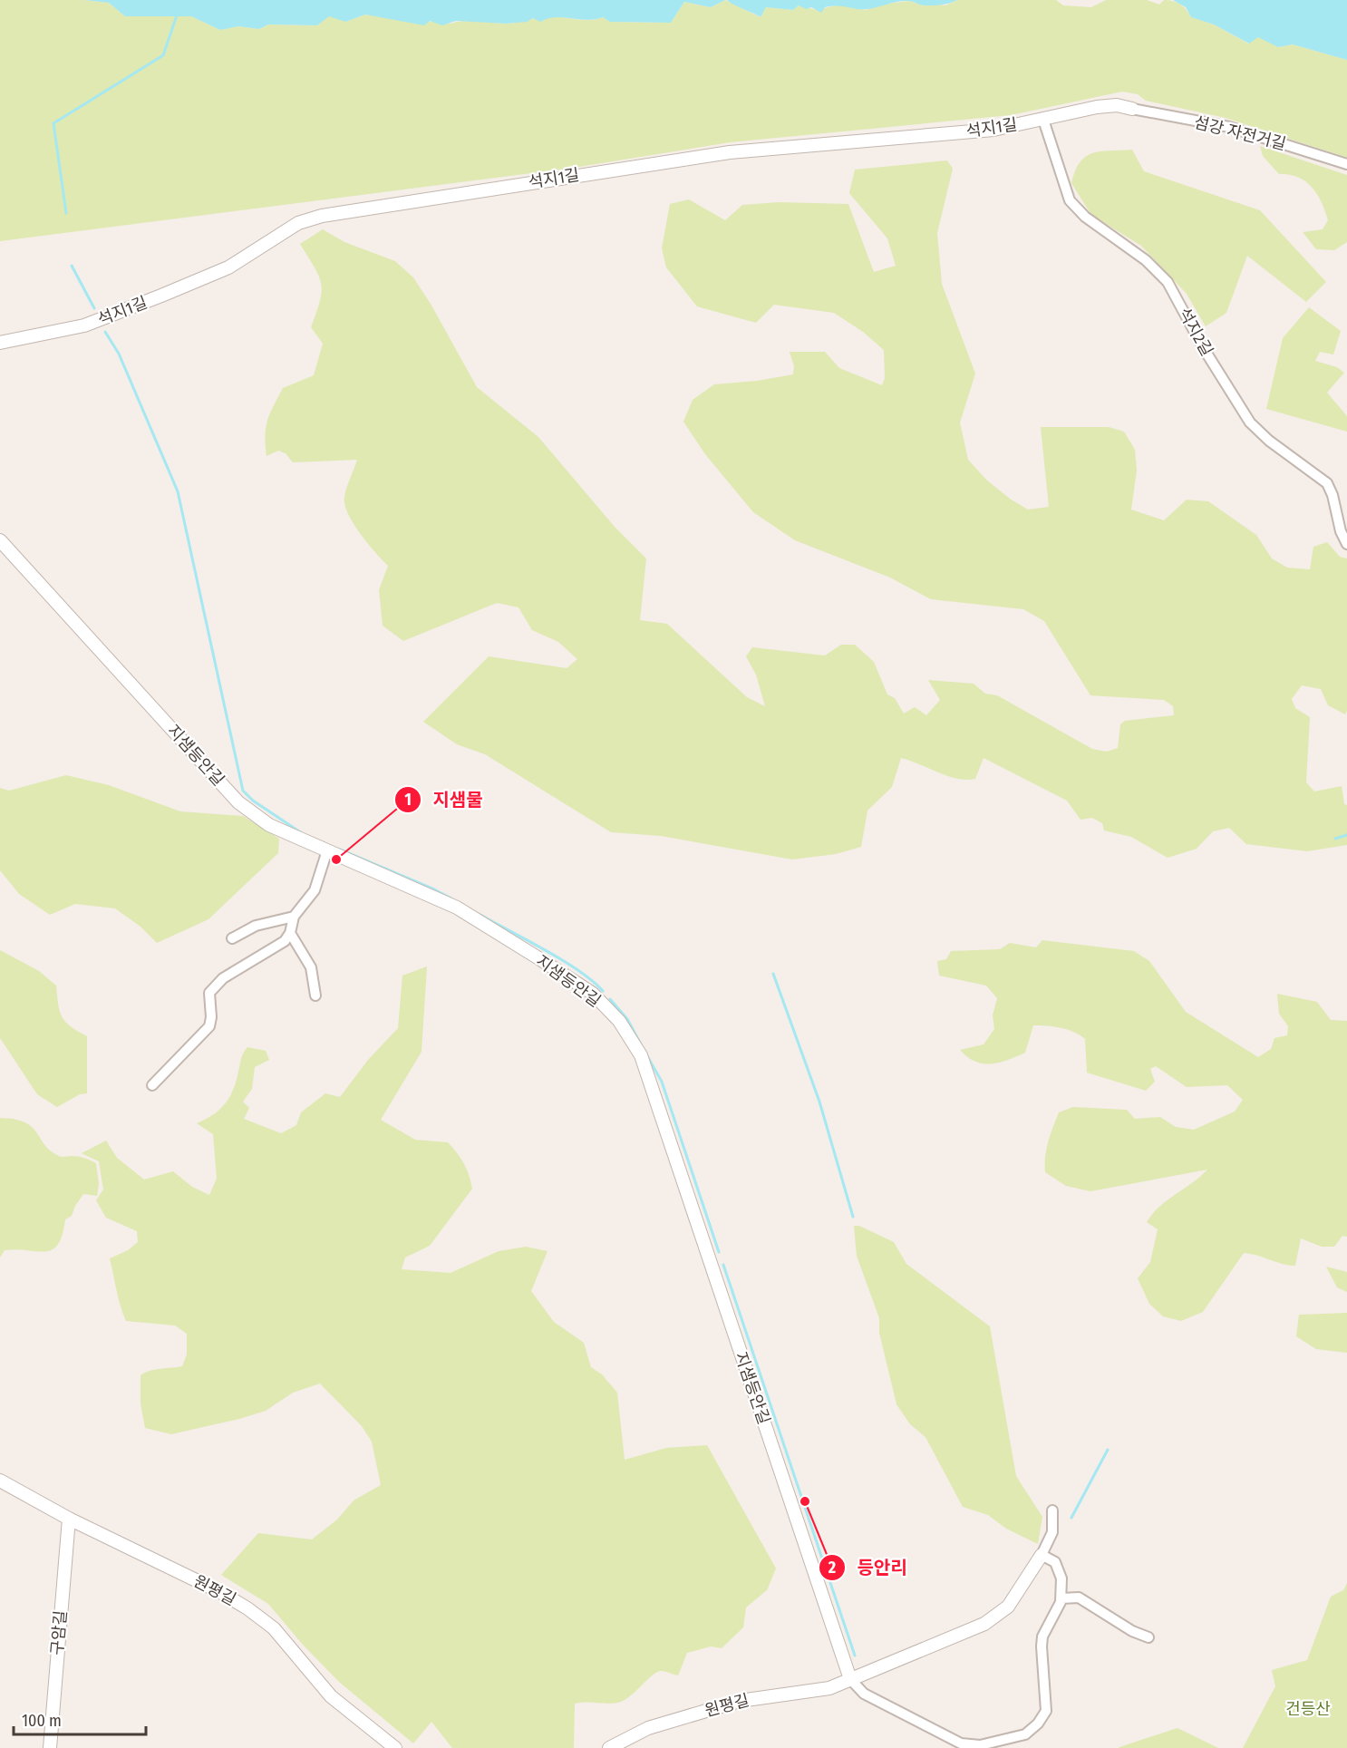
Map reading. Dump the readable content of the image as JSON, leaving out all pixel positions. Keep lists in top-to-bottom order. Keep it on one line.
{"streets":{"street":["석지1길","섬강 자전거길","석지2길","지샘등안길","원평길","구암길"]},"crossings":[["석지1길","섬강 자전거길"],["석지1길","석지2길"],["지샘등안길","원평길"],["원평길","구암길"]],"parks":["건등산"],"places":["지샘물","등안리"],"scale_bar":"100 m"}
